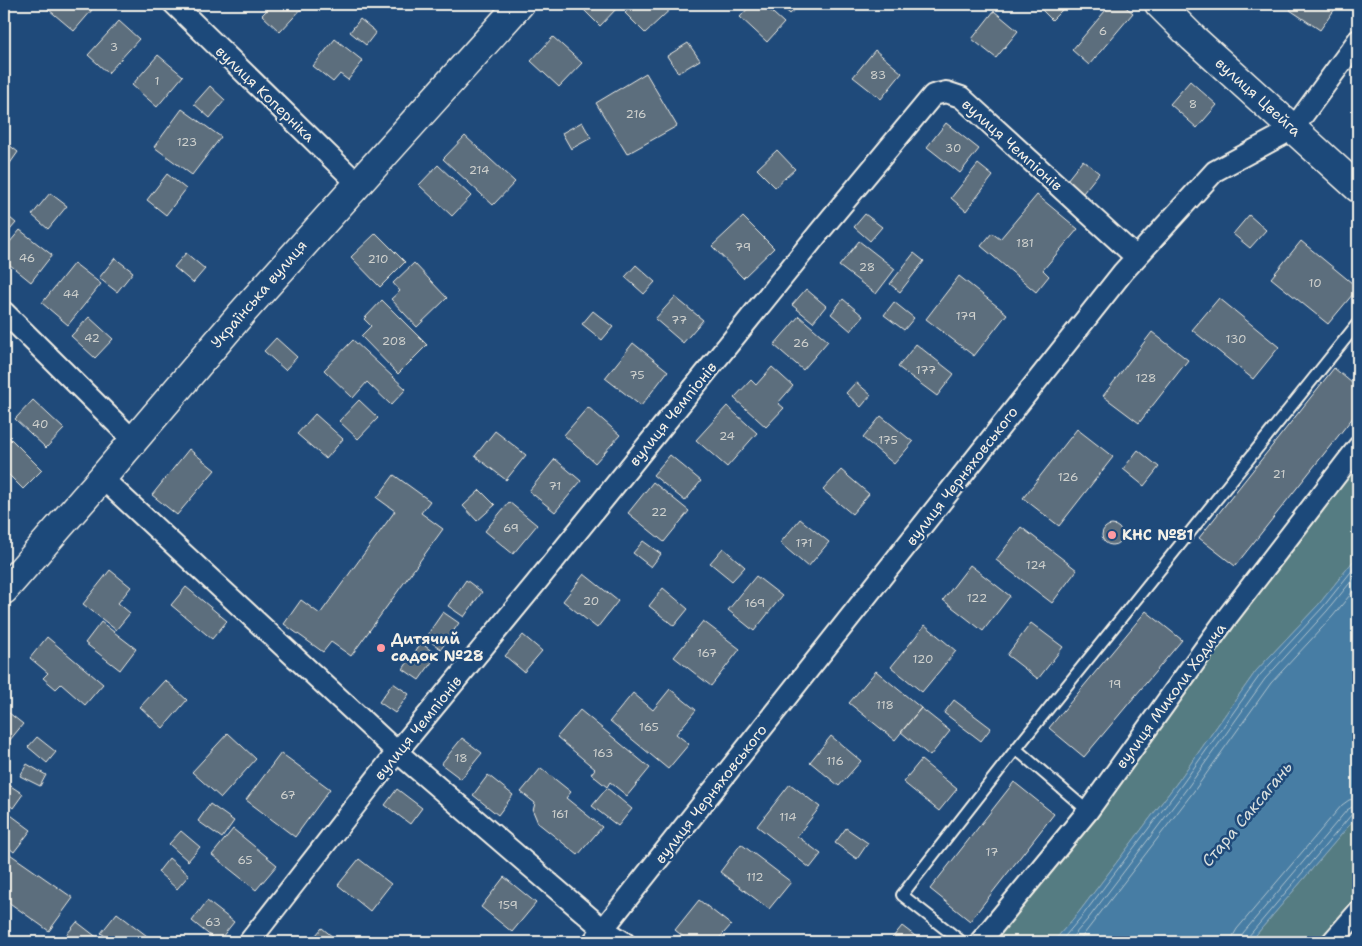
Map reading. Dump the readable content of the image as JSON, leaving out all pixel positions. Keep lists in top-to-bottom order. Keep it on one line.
{"streets":{"main road":["вулиця Цвейга","Українська вулиця"],"street":["вулиця Коперніка","вулиця Чемпіонів","вулиця Черняховського","вулиця Миколи Ходича"]},"crossings":[["вулиця Коперніка","Українська вулиця"],["вулиця Цвейга","вулиця Черняховського"],["вулиця Чемпіонів","вулиця Черняховського"]],"water":["Стара Саксагань"],"places":["КНС №81","Дитячий садок №28"],"house_numbers":["6","3","83","1","8","216","123","30","214","181","79","46","210","28","10","44","179","77","42","130","208","26","177","75","128","40","24","175","21","126","71","22","69","171","124","122","20","169","167","120","19","118","165","163","18","116","67","161","114","17","65","112","159","63"]}
